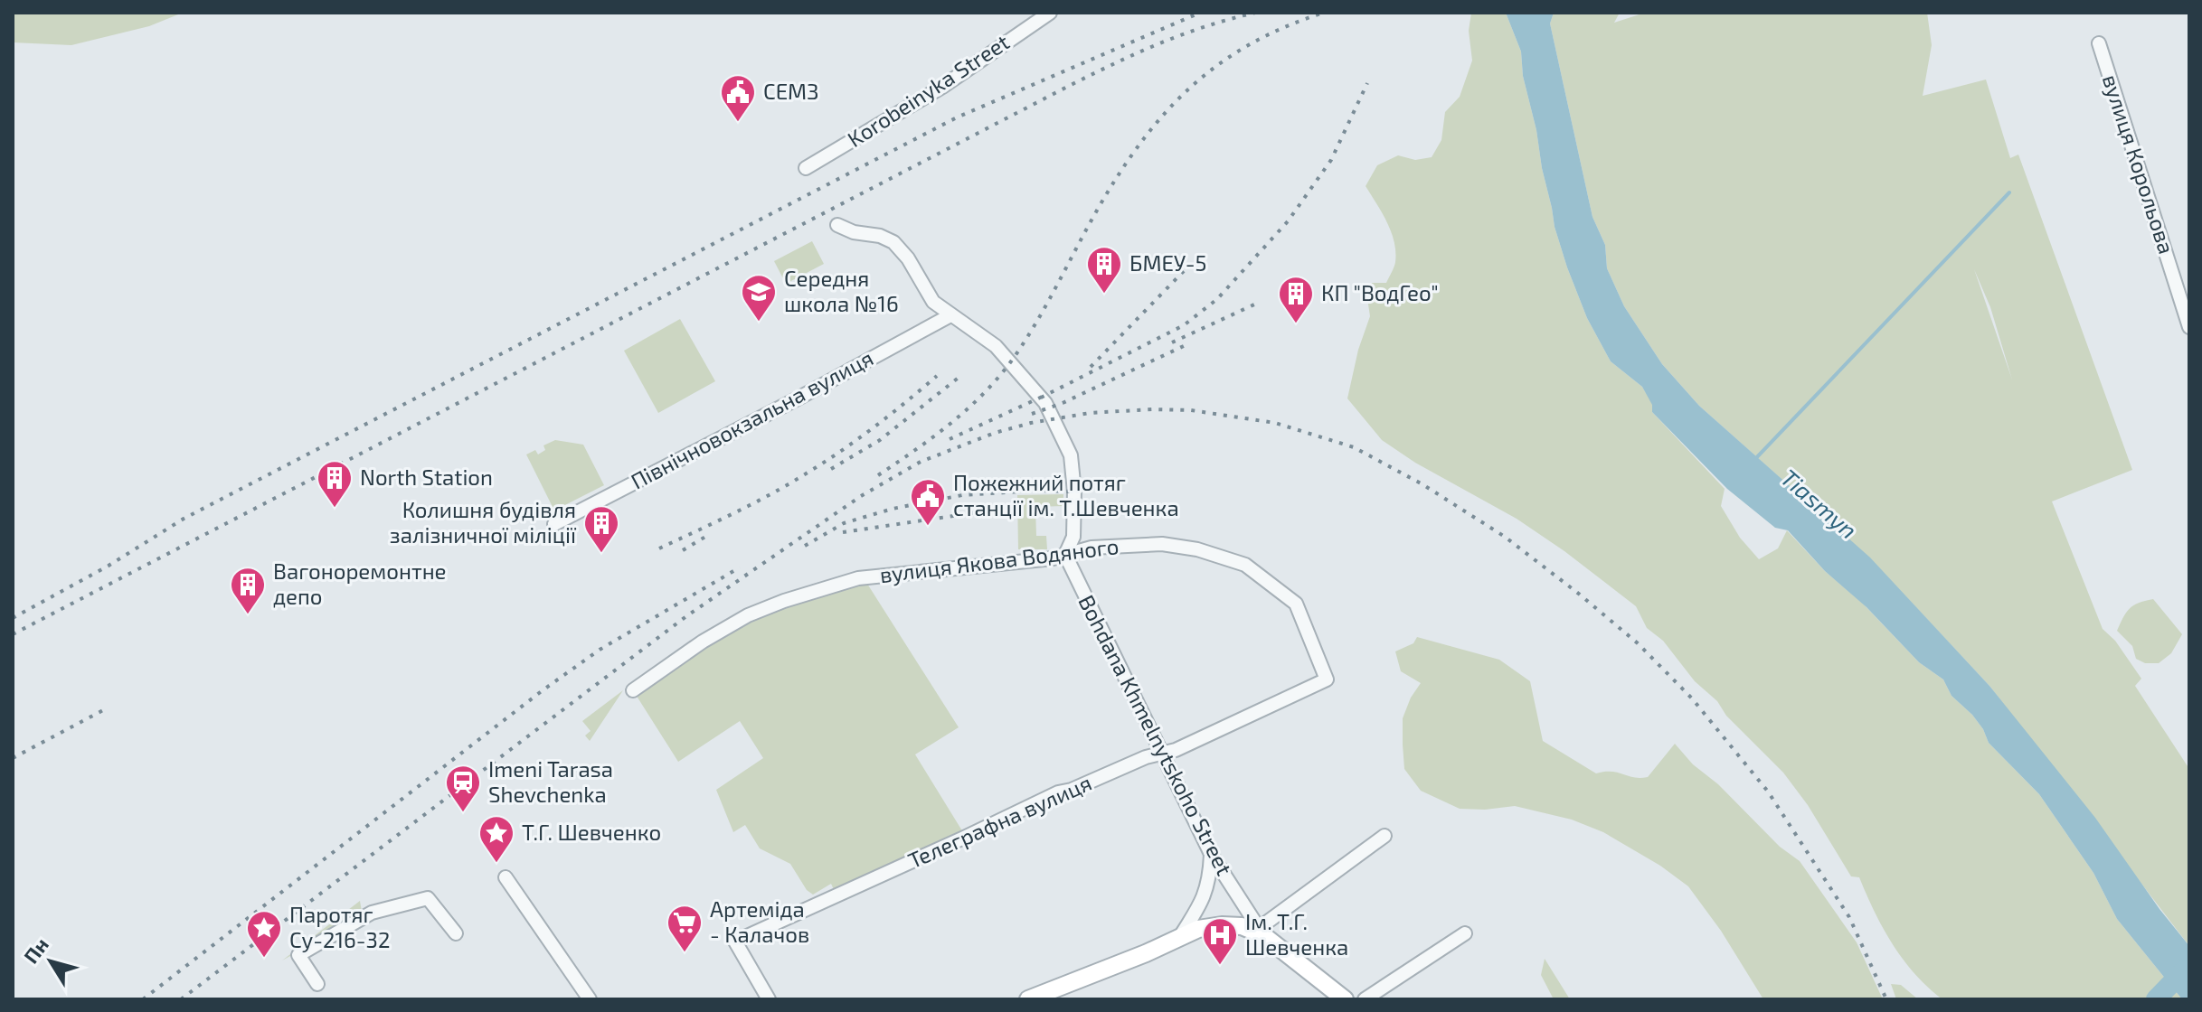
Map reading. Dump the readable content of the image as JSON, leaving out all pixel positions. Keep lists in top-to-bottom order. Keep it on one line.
{"streets":{"main road":["Bohdana Khmelnytskoho Street"],"street":["Korobeinyka Street","вулиця Корольова","Північновокзальна вулиця","вулиця Якова Водяного","Телеграфна вулиця"]},"crossings":[["вулиця Якова Водяного","Bohdana Khmelnytskoho Street"],["вулиця Якова Водяного","Телеграфна вулиця"],["Bohdana Khmelnytskoho Street","Телеграфна вулиця"]],"water":["Tiasmyn"],"places":{"public building":["СЕМЗ","Пожежний потяг станції ім. Т.Шевченка"],"building":["БМЕУ-5","КП \"ВодГео\"","North Station","Колишня будівля залізничної міліції","Вагоноремонтне депо"],"school or university":["Середня школа №16"],"station":["Imeni Tarasa Shevchenka"],"place":["Т.Г. Шевченко","Паротяг Су-216-32"],"supermarket":["Артеміда - Калачов"],"hospital":["Ім. Т.Г. Шевченка"]},"north":"top left"}
